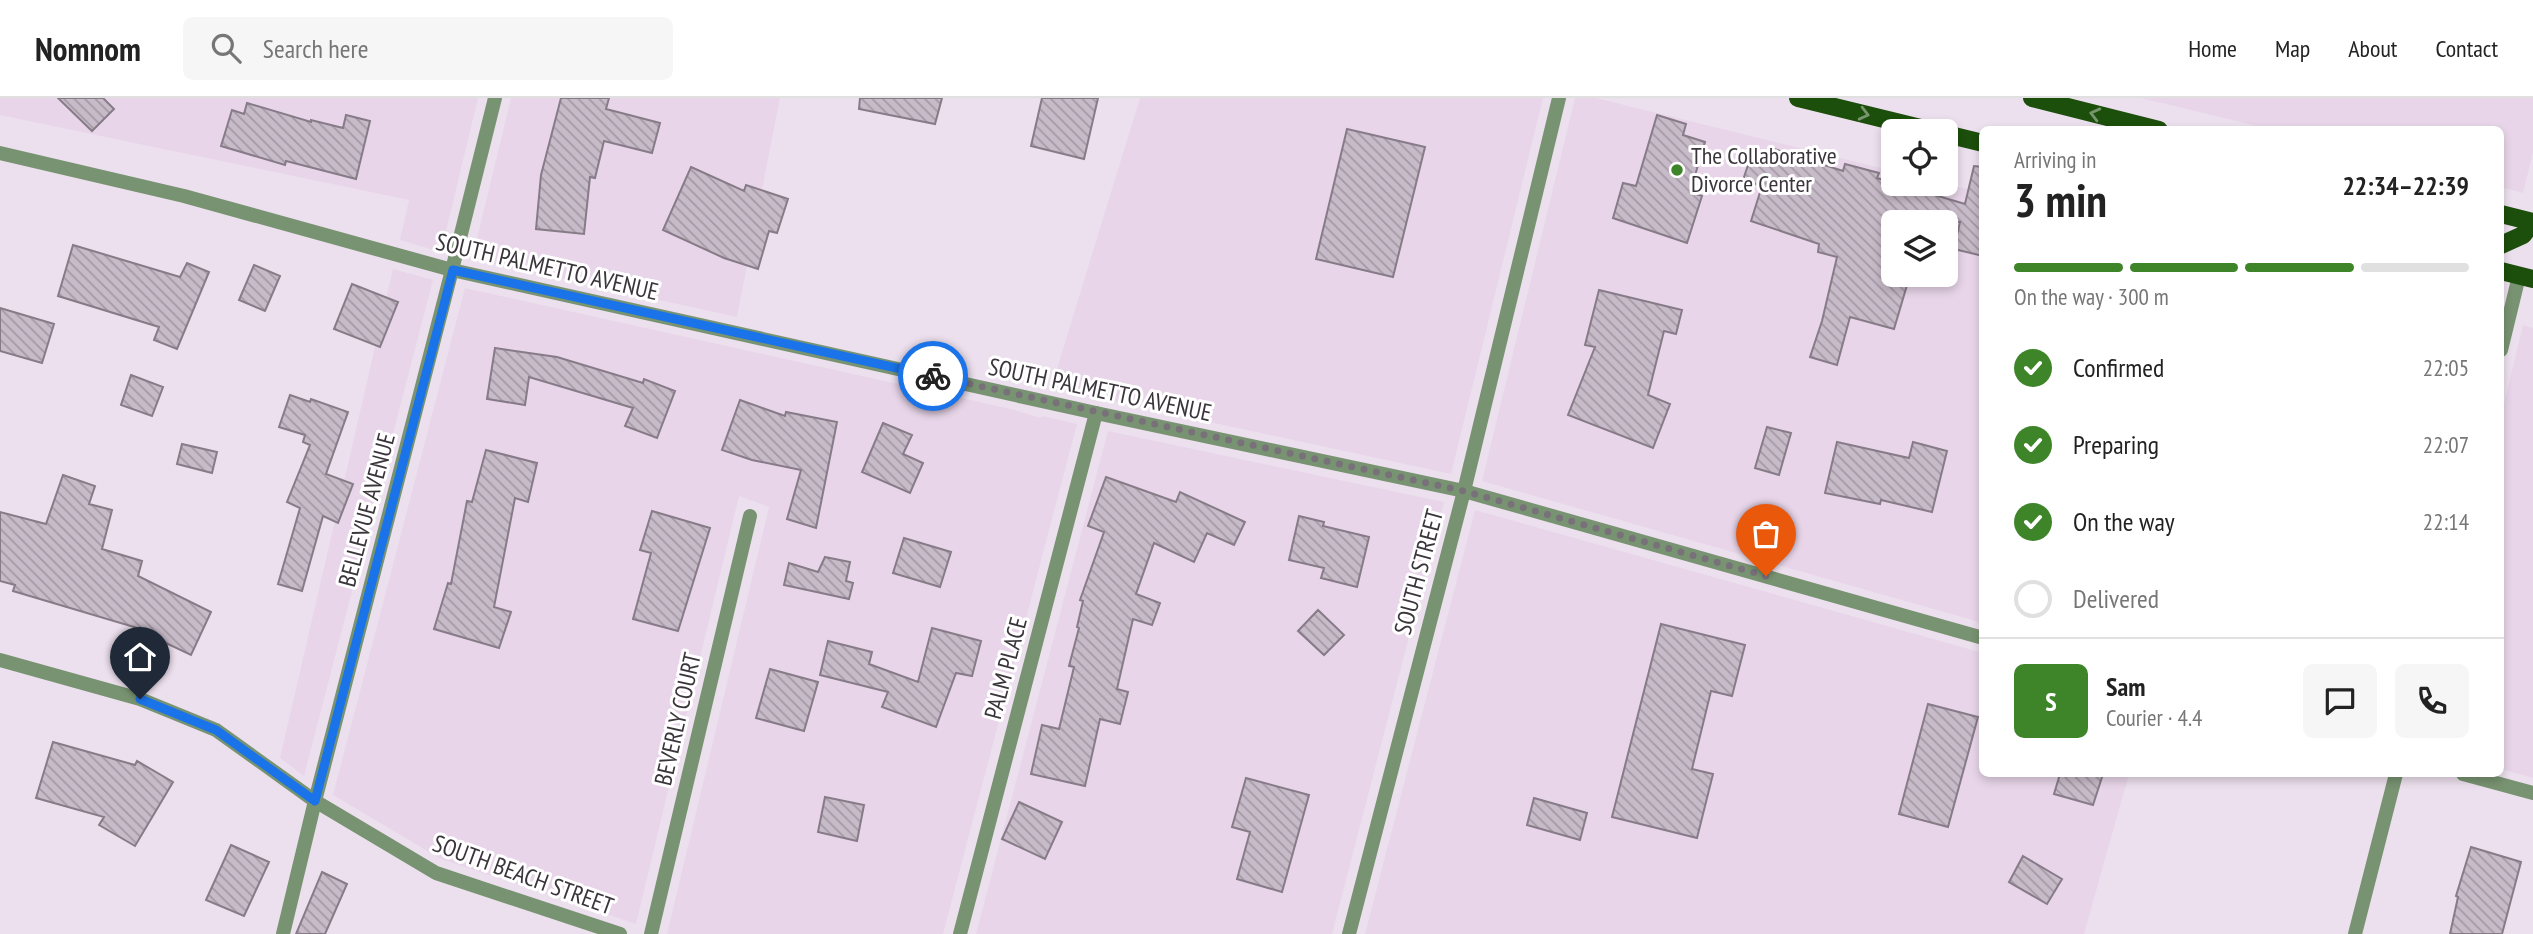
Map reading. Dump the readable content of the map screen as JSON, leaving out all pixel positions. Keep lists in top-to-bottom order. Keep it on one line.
{"streets":{"street":["SOUTH PALMETTO AVENUE","BELLEVUE AVENUE","SOUTH STREET","PALM PLACE","BEVERLY COURT","SOUTH BEACH STREET"]},"crossings":[["SOUTH PALMETTO AVENUE","BELLEVUE AVENUE"],["SOUTH PALMETTO AVENUE","SOUTH STREET"],["SOUTH PALMETTO AVENUE","PALM PLACE"],["BELLEVUE AVENUE","SOUTH BEACH STREET"]],"places":["The Collaborative Divorce Center"],"page":{"header":"Nomnom","search":"Search here","nav":["Home","Map","About","Contact"],"heading":["3 min","Arriving in","22:34–22:39"],"panel":["Sam","Courier · 4.4"],"bar":"On the way · 300 m","list":[["Confirmed","22:05"],["Preparing","22:07"],["On the way","22:14"],"Delivered"],"round":"S"}}
